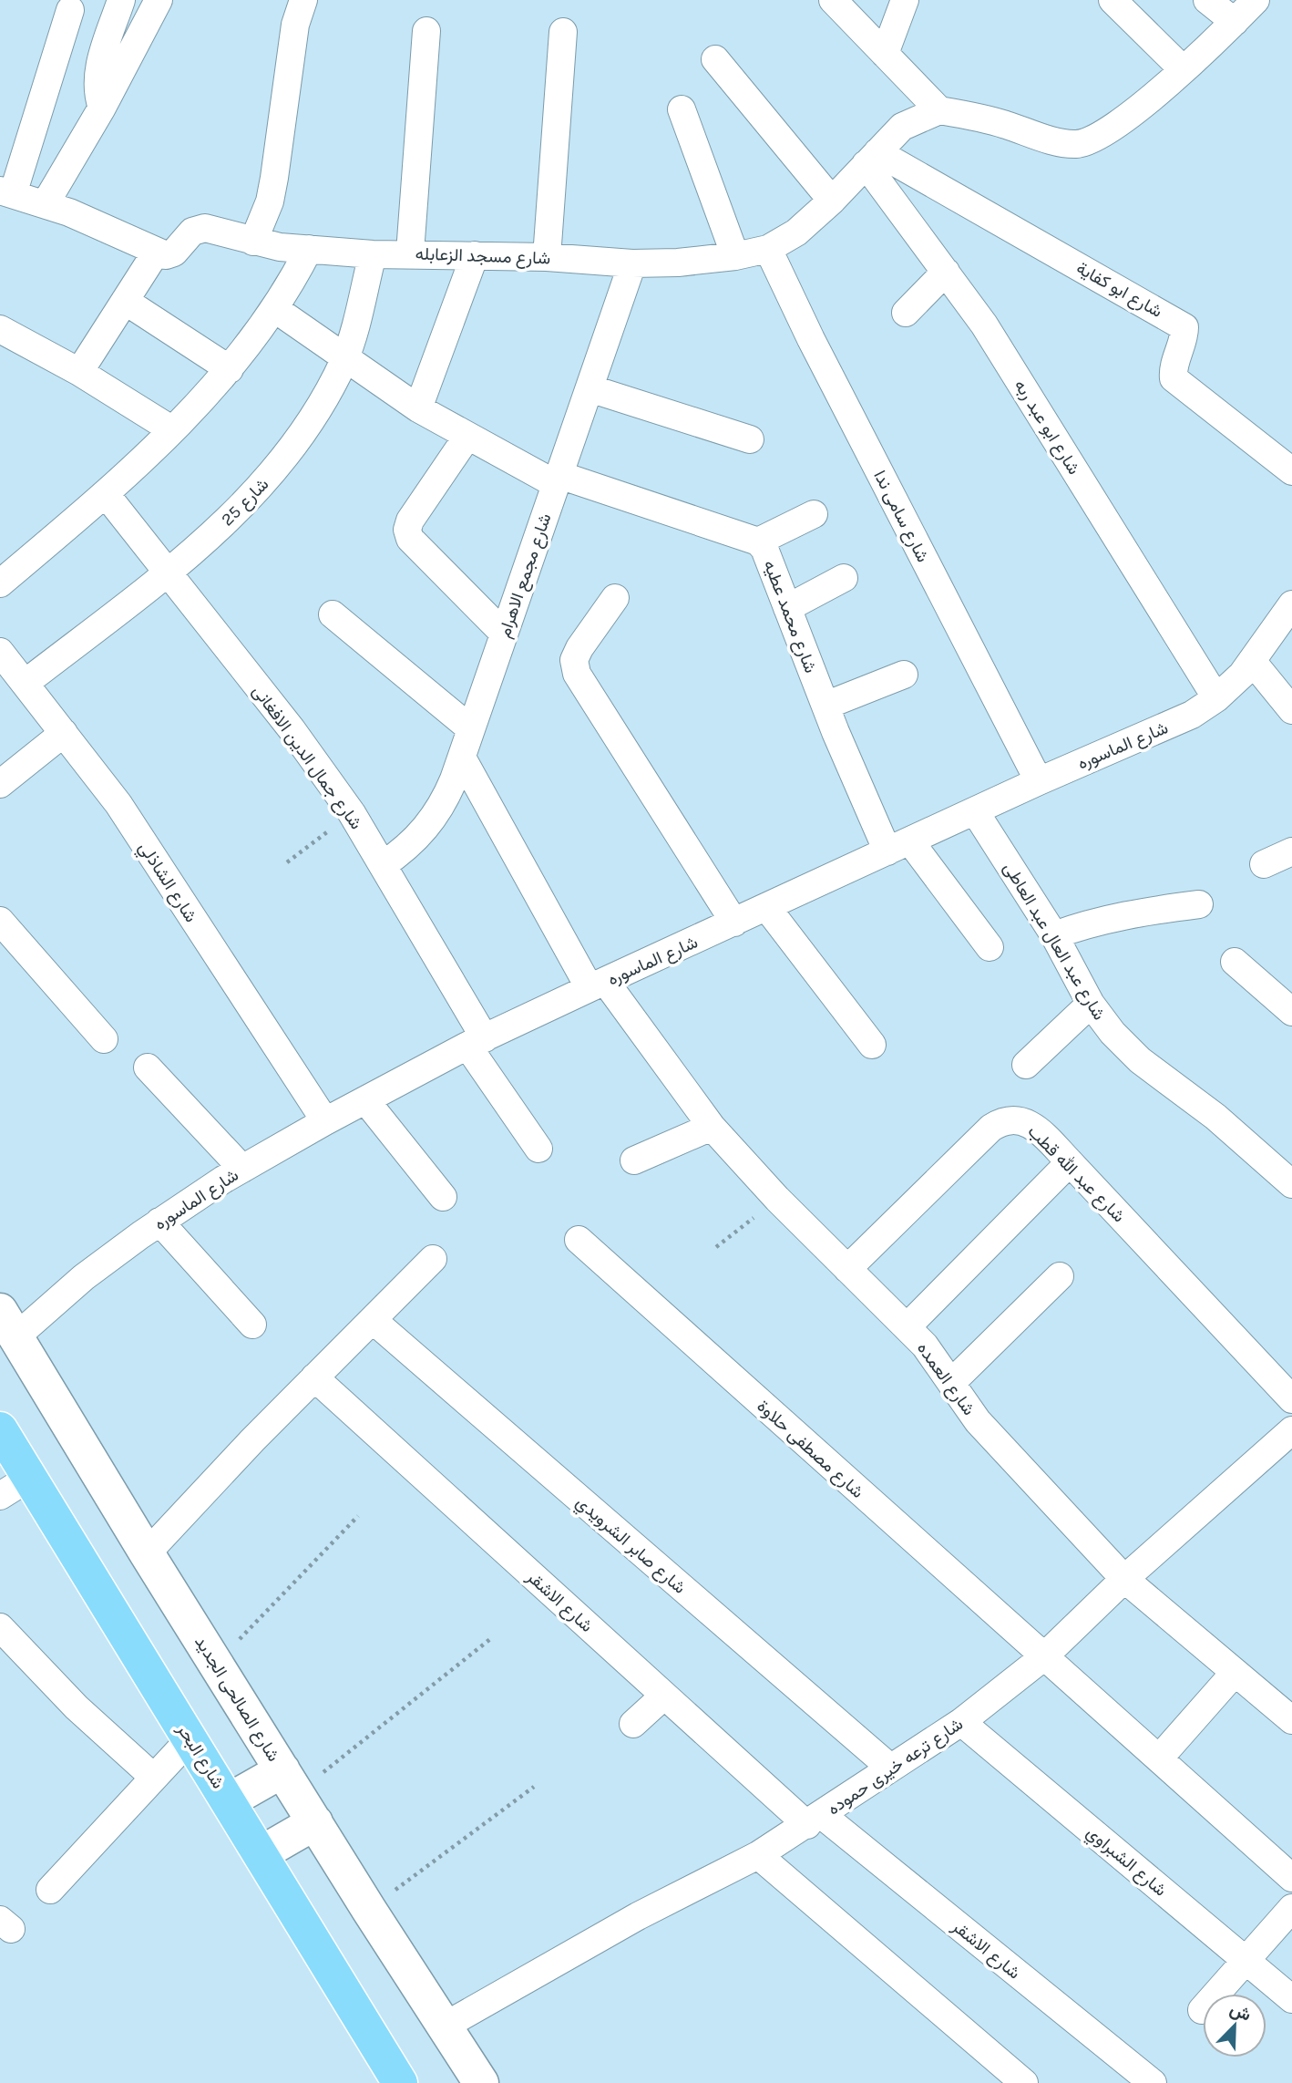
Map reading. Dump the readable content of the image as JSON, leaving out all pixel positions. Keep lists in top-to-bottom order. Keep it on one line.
{"streets":{"main road":["شارع البحر"],"street":["شارع مسجد الزعابله","شارع ابو كفاية","شارع ابو عبد ربه","شارع 25","شارع سامى ندا","شارع مجمع الاهرام","شارع محمد عطيه","شارع الماسوره","شارع جمال الدين الافغانى","شارع الشاذلي","شارع عبد العال عبد العاطى","شارع عبد الله قطب","شارع العمده","شارع مصطفى حلاوة","شارع صابر الشرويدي","شارع الاشقر","شارع الصالحى الجديد","شارع ترعه خيرى حموده","شارع الشبراوي"]},"crossings":[["شارع مسجد الزعابله","شارع ابو كفاية"],["شارع مسجد الزعابله","شارع ابو عبد ربه"],["شارع مسجد الزعابله","شارع 25"],["شارع مسجد الزعابله","شارع سامى ندا"],["شارع مسجد الزعابله","شارع مجمع الاهرام"],["شارع ابو كفاية","شارع ابو عبد ربه"],["شارع ابو عبد ربه","شارع الماسوره"],["شارع 25","شارع محمد عطيه"],["شارع 25","شارع جمال الدين الافغانى"],["شارع 25","شارع الشاذلي"],["شارع سامى ندا","شارع الماسوره"],["شارع مجمع الاهرام","شارع محمد عطيه"],["شارع مجمع الاهرام","شارع جمال الدين الافغانى"],["شارع مجمع الاهرام","شارع العمده"],["شارع محمد عطيه","شارع الماسوره"],["شارع الماسوره","شارع جمال الدين الافغانى"],["شارع الماسوره","شارع الشاذلي"],["شارع الماسوره","شارع عبد العال عبد العاطى"],["شارع الماسوره","شارع العمده"],["شارع الماسوره","شارع الصالحى الجديد"],["شارع عبد الله قطب","شارع العمده"],["شارع العمده","شارع ترعه خيرى حموده"],["شارع مصطفى حلاوة","شارع ترعه خيرى حموده"],["شارع صابر الشرويدي","شارع ترعه خيرى حموده"],["شارع الاشقر","شارع ترعه خيرى حموده"],["شارع الصالحى الجديد","شارع ترعه خيرى حموده"],["شارع ترعه خيرى حموده","شارع الشبراوي"]],"north":"top right"}
